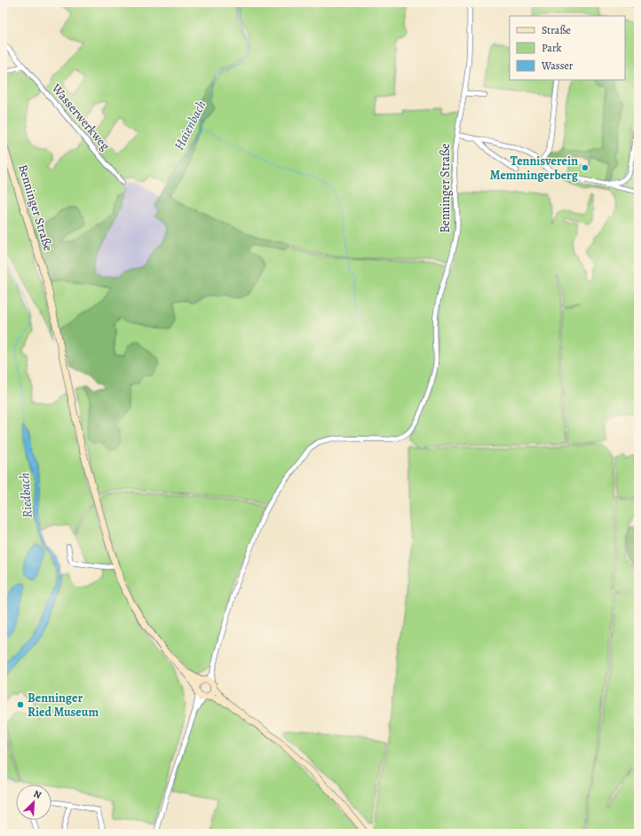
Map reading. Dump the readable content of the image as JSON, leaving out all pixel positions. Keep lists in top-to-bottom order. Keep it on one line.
{"streets":{"main road":["Benninger Straße"],"street":["Wasserwerkweg"]},"water":["Haienbach","Riedbach"],"places":["Tennisverein Memmingerberg","Benninger Ried Museum"],"legend":["Straße","Park","Wasser"],"north":"top right"}
